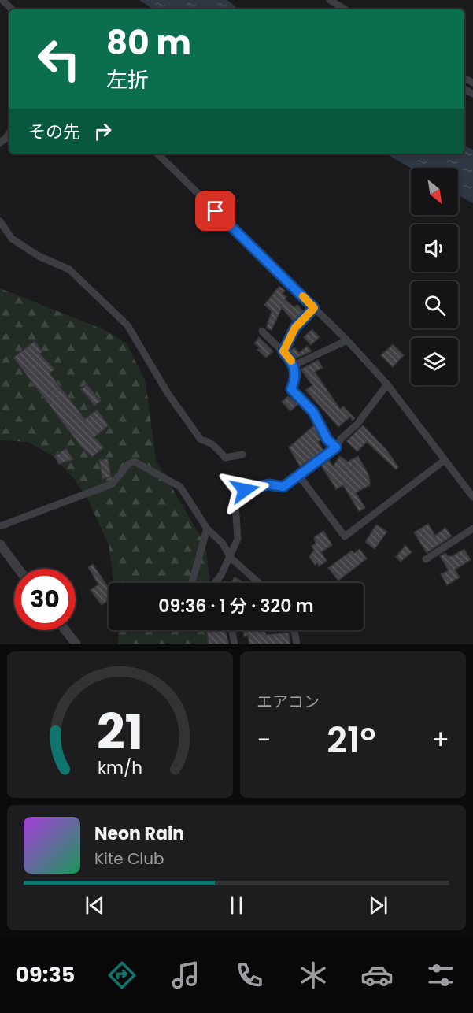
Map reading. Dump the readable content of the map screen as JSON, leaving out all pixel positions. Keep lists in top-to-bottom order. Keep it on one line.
{"north":"bottom right","page":{"turn":["80 m","左折"],"then":"その先","limit":"30","trip":"09:36 · 1 分 · 320 m","tile":"エアコン","heat":["−","21°","+"],"song":["Neon Rain","Kite Club"],"tabs":"09:35","gauge":["21","km/h"]}}
